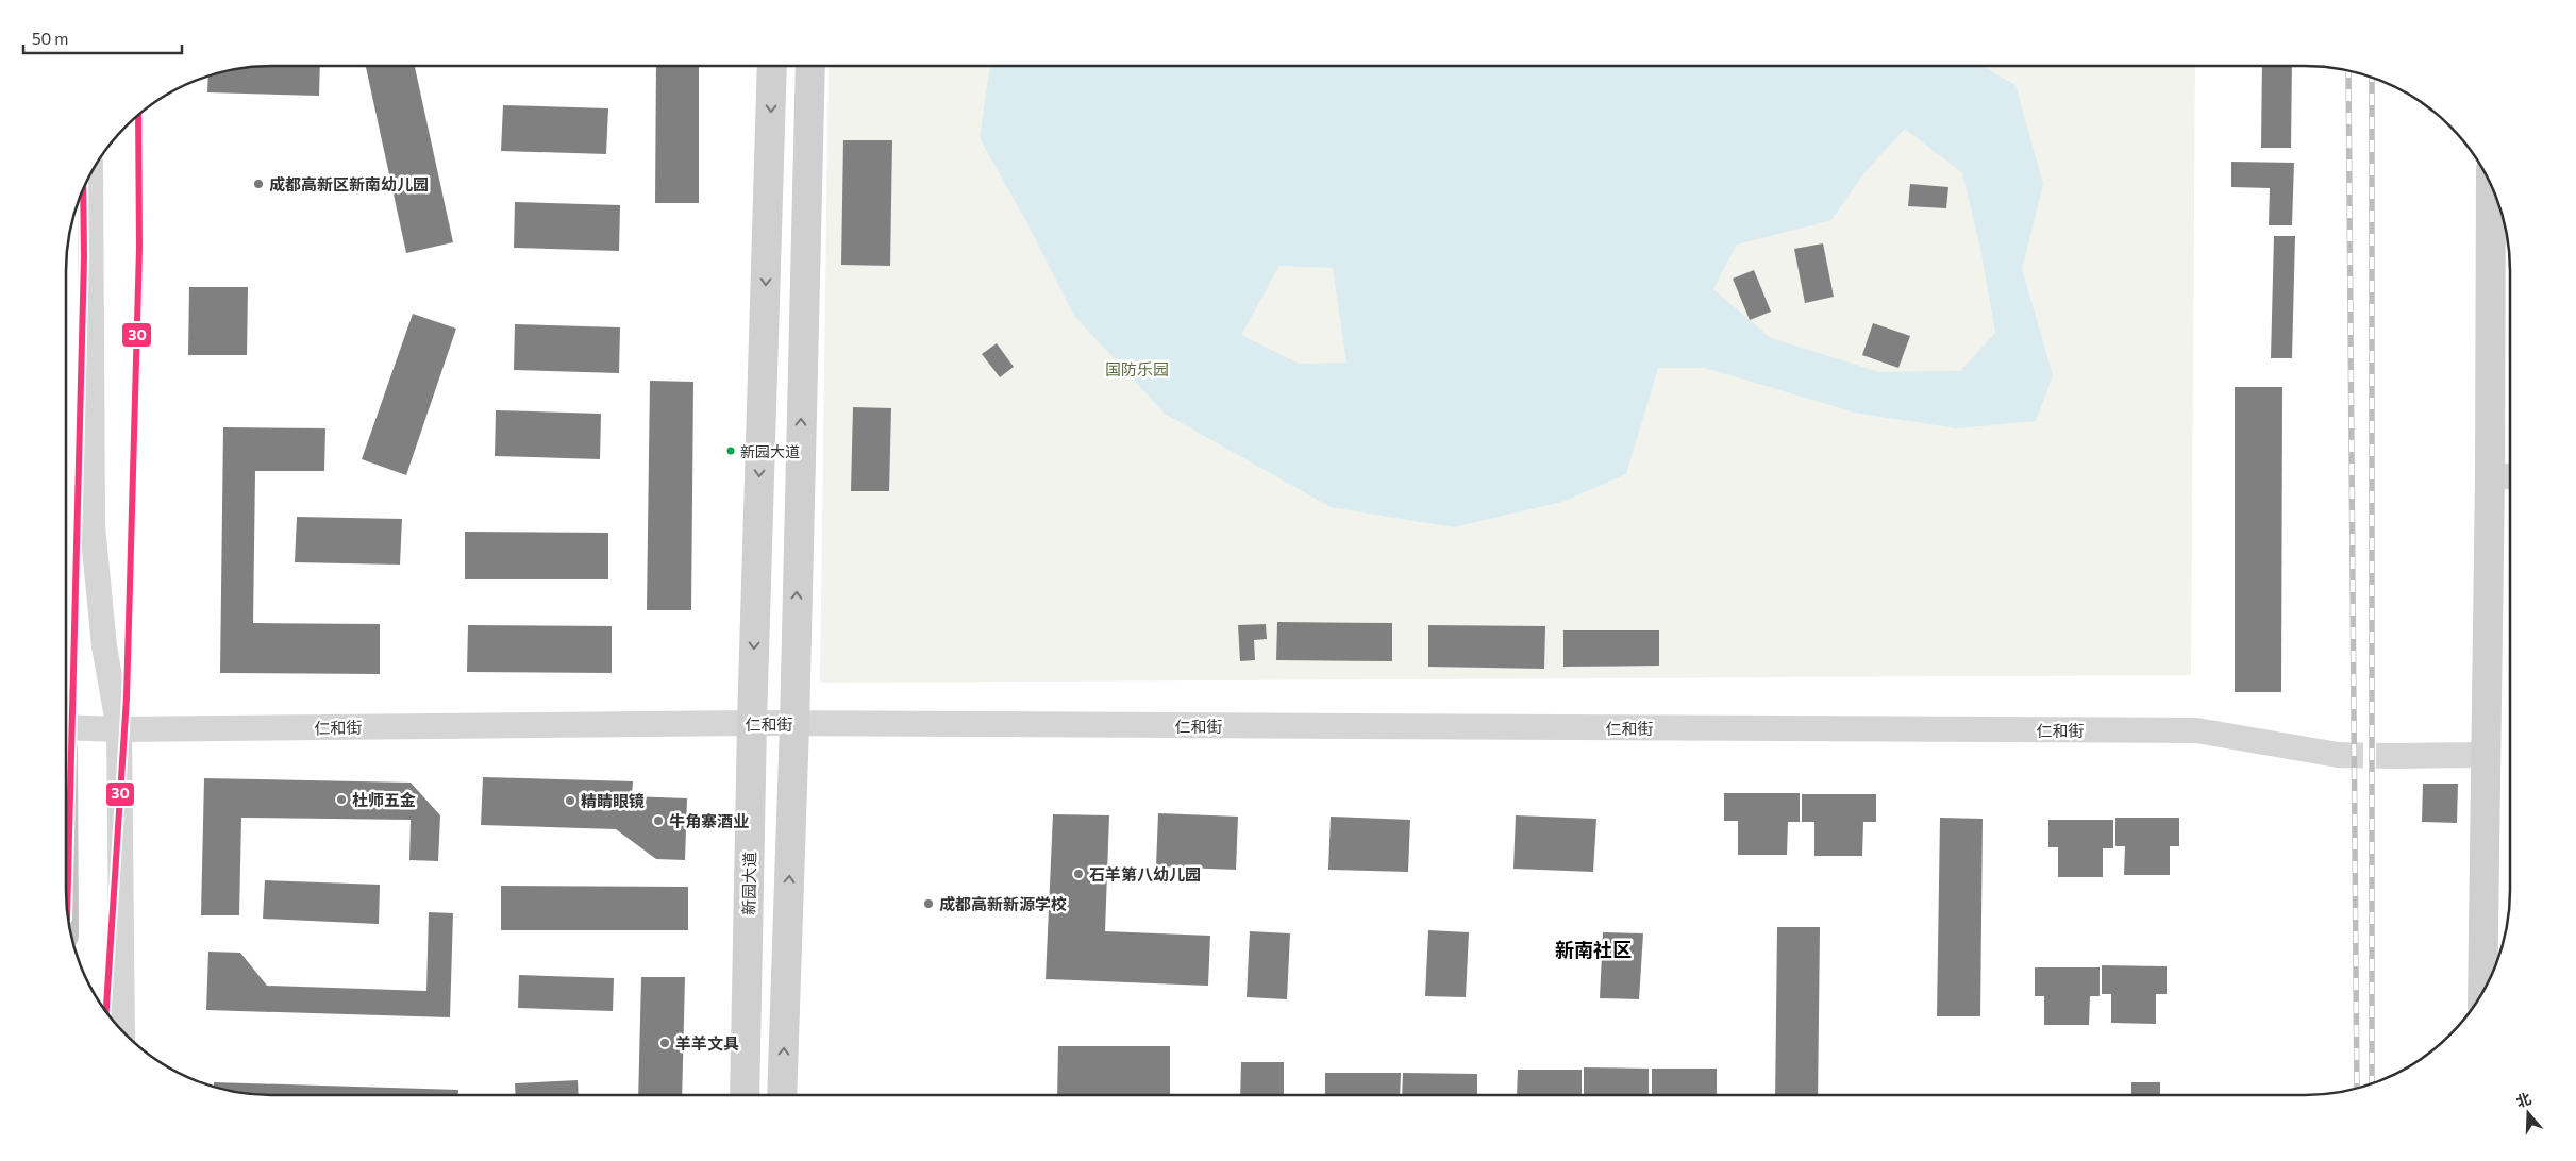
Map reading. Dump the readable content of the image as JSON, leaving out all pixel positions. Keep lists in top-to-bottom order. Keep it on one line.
{"streets":{"street":["仁和街","新园大道"]},"crossings":[["仁和街","新园大道"]],"districts":["新南社区"],"parks":["国防乐园"],"places":["成都高新区新南幼儿园","新园大道","杜师五金","精睛眼镜","牛角寨酒业","石羊第八幼儿园","成都高新新源学校","羊羊文具"],"lines":["transit line 30"],"scale_bar":"50 m","north":"top"}
